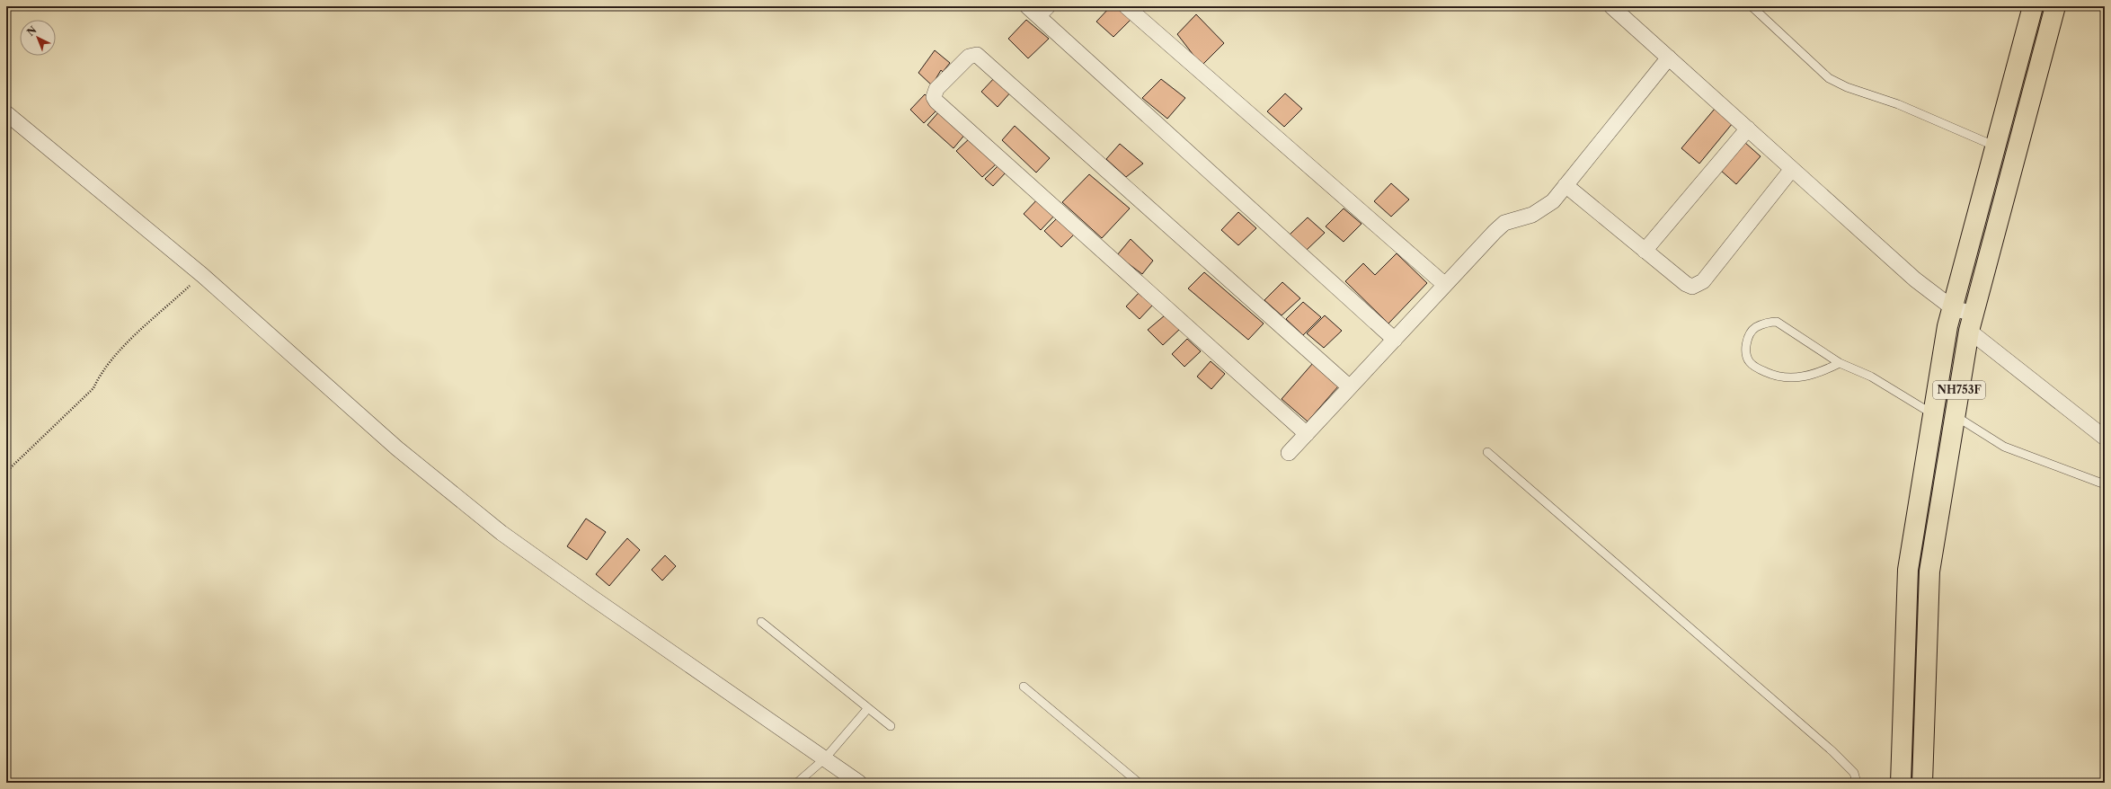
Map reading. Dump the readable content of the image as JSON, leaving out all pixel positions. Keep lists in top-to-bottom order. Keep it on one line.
{"streets":{"highway":["NH753F"]},"north":"top left"}
